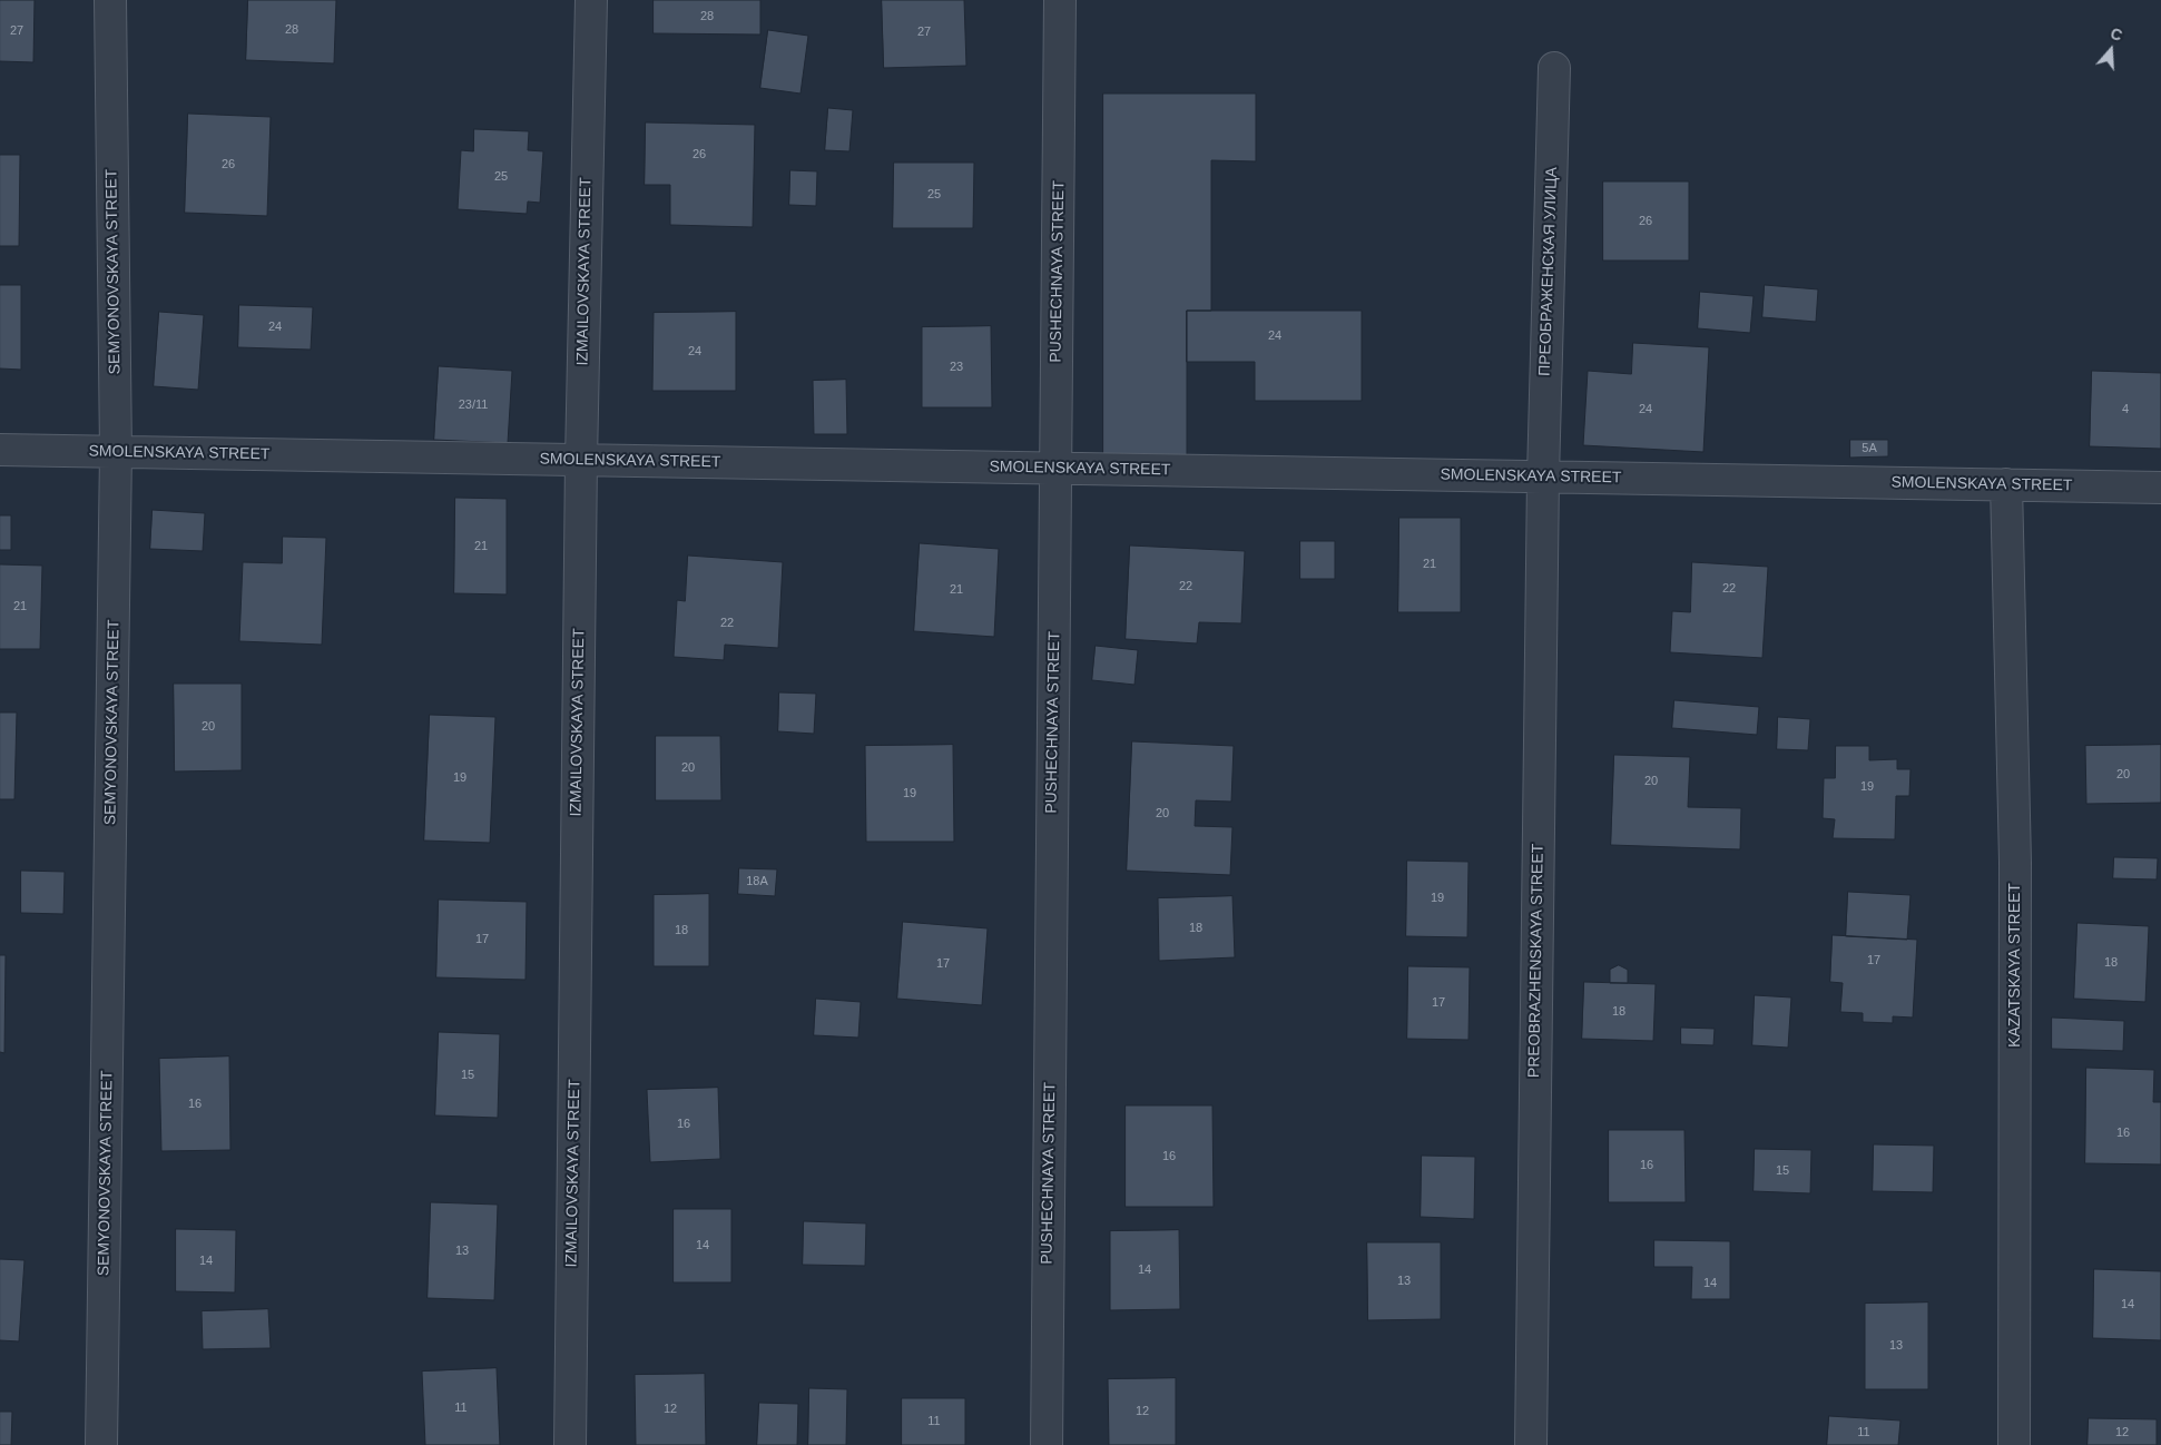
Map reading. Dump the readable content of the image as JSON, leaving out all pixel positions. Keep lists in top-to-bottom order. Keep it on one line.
{"streets":{"street":["SEMYONOVSKAYA STREET","IZMAILOVSKAYA STREET","PUSHECHNAYA STREET","ПРЕОБРАЖЕНСКАЯ УЛИЦА","SMOLENSKAYA STREET","PREOBRAZHENSKAYA STREET","KAZATSKAYA STREET"]},"crossings":[["SEMYONOVSKAYA STREET","SMOLENSKAYA STREET"],["IZMAILOVSKAYA STREET","SMOLENSKAYA STREET"],["PUSHECHNAYA STREET","SMOLENSKAYA STREET"],["ПРЕОБРАЖЕНСКАЯ УЛИЦА","SMOLENSKAYA STREET"],["ПРЕОБРАЖЕНСКАЯ УЛИЦА","PREOBRAZHENSKAYA STREET"],["SMOLENSKAYA STREET","PREOBRAZHENSKAYA STREET"],["SMOLENSKAYA STREET","KAZATSKAYA STREET"]],"house_numbers":["28","28","27","27","26","26","25","25","26","24","24","24","23","23/11","24","4","5А","21","21","22","22","21","21","22","20","20","20","19","20","19","19","20","18А","19","18","18","17","17","18","17","17","18","15","16","16","16","16","16","15","14","13","14","14","13","14","14","13","11","12","12","11","11","12"],"north":"top"}
